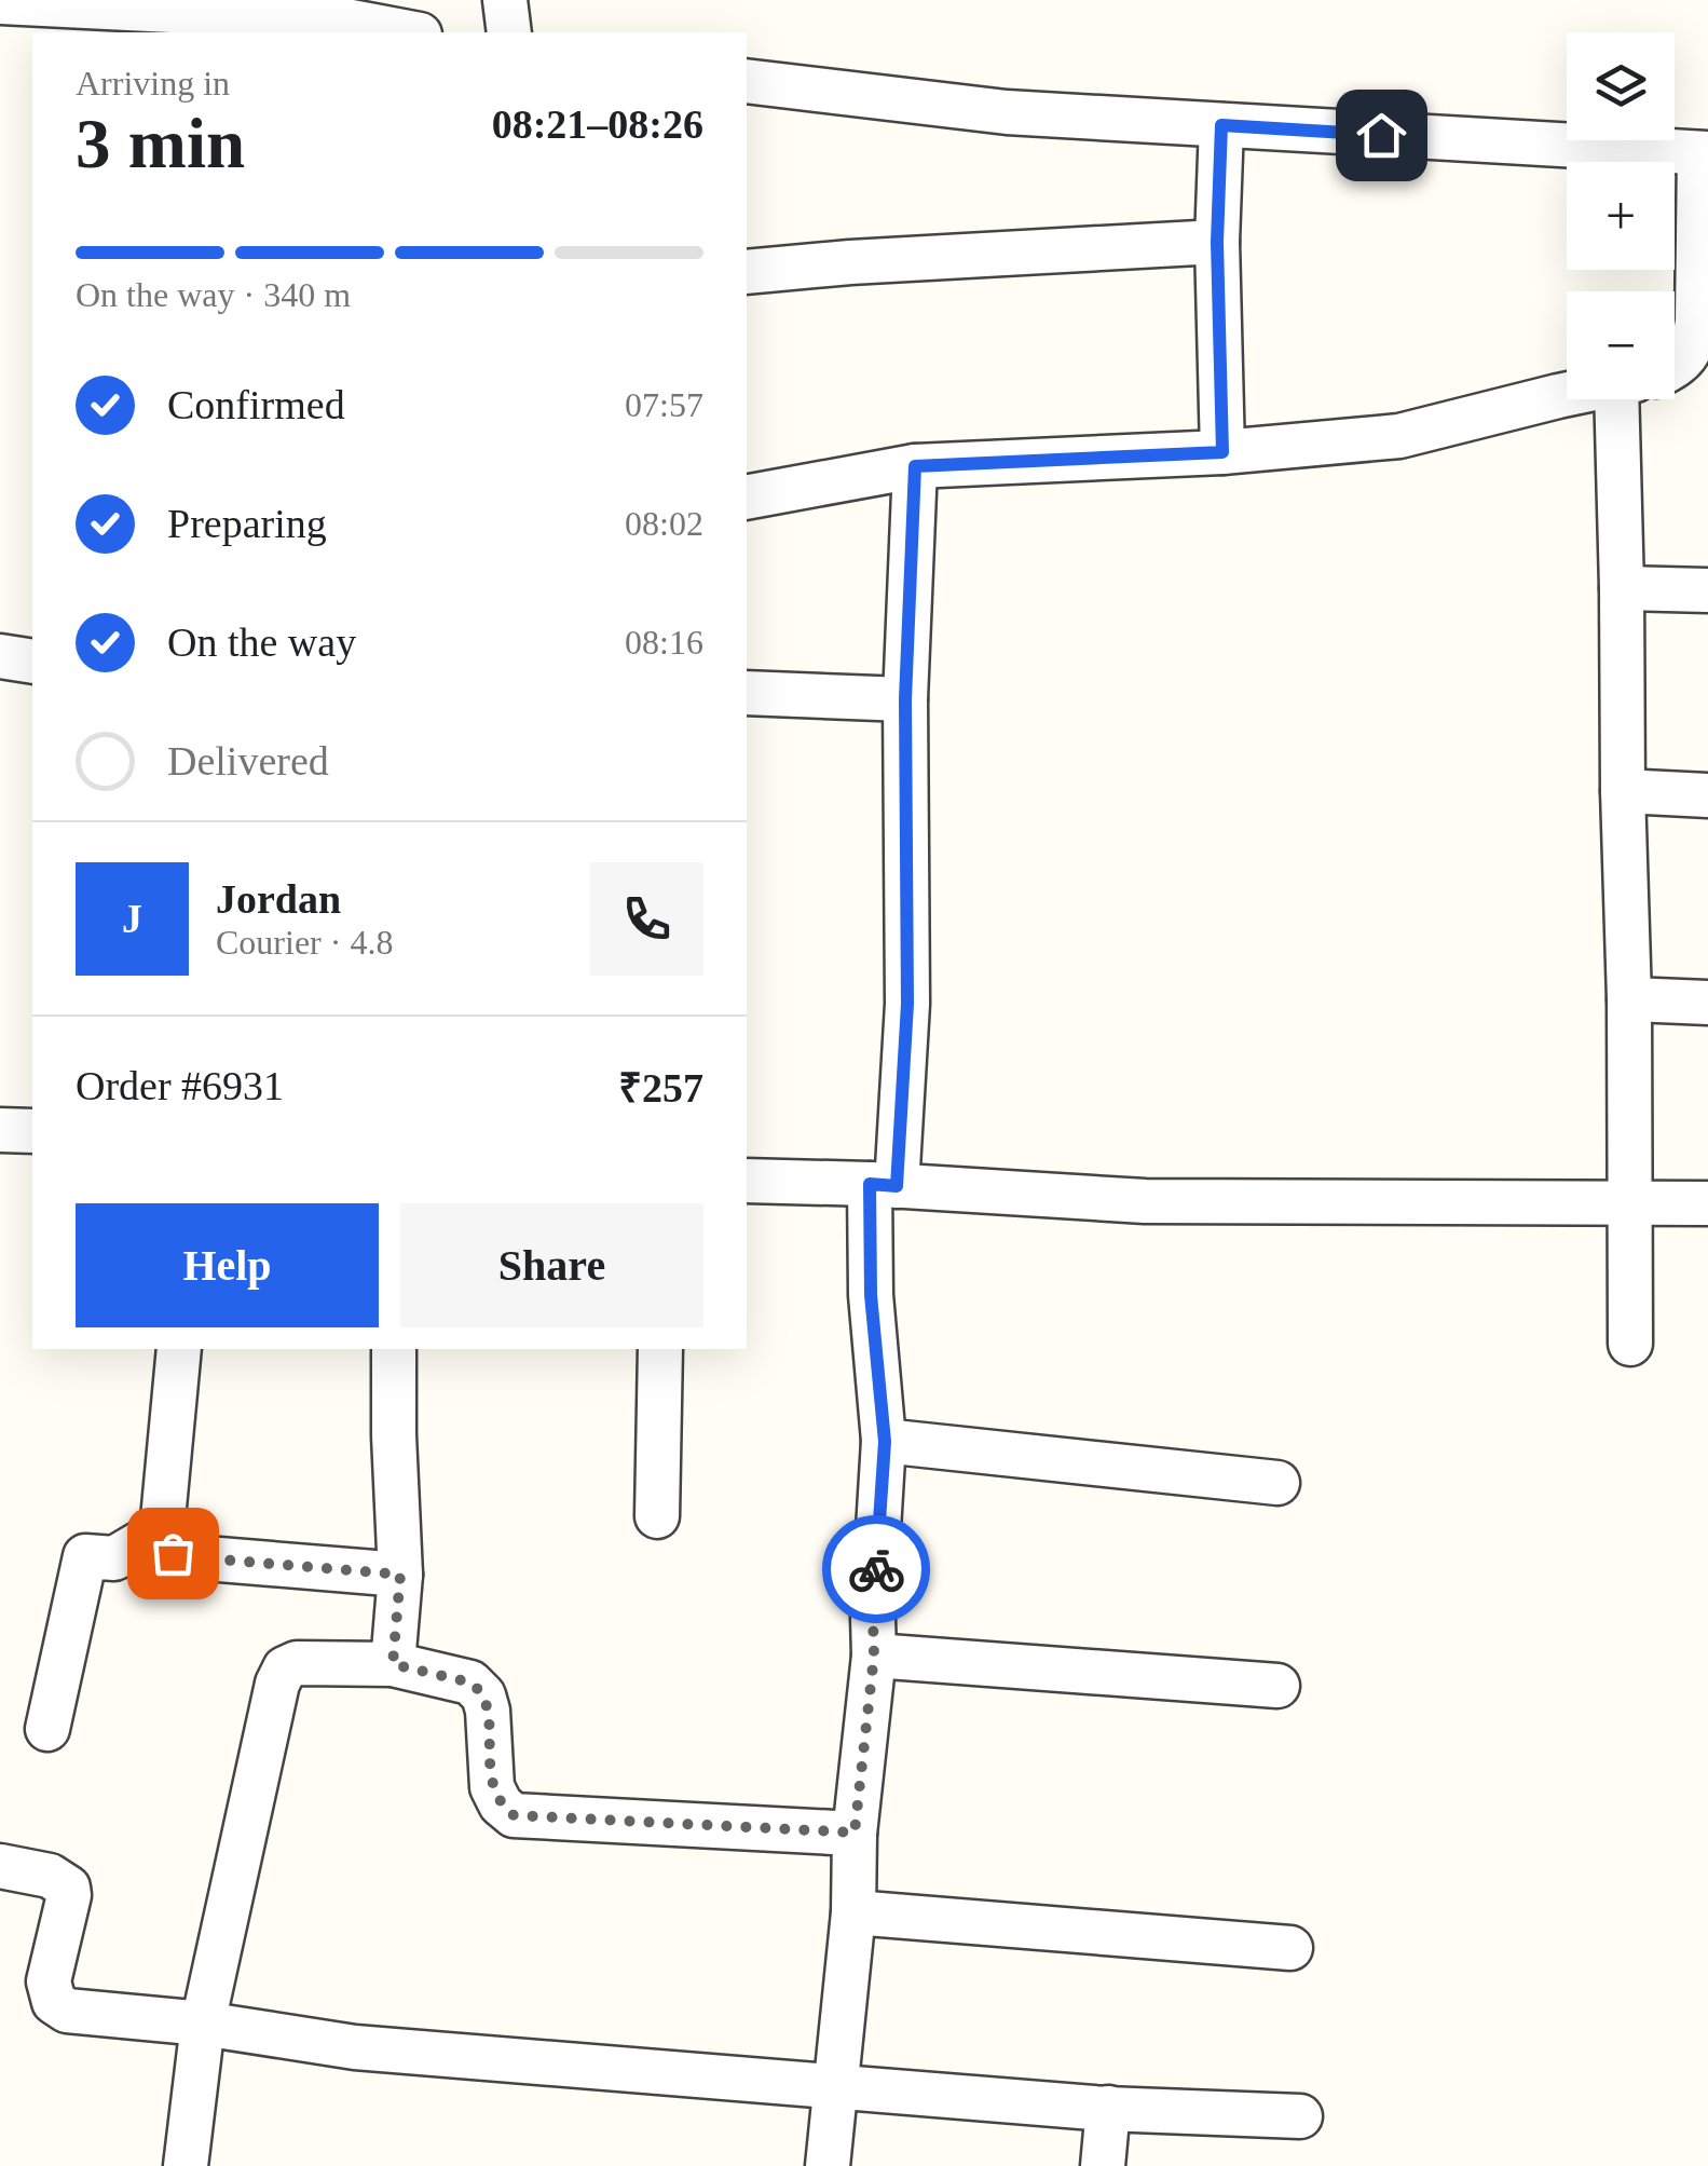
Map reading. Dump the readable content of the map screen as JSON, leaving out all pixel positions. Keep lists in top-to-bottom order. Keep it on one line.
{"page":{"map_buttons":["+","−"],"heading":["3 min","Arriving in","08:21–08:26"],"panel":["Jordan","Courier · 4.8","Order #6931","₹257"],"bar":"On the way · 340 m","list":[["Confirmed","07:57"],["Preparing","08:02"],["On the way","08:16"],"Delivered"],"round":"J","buttons":["Help","Share"]}}
